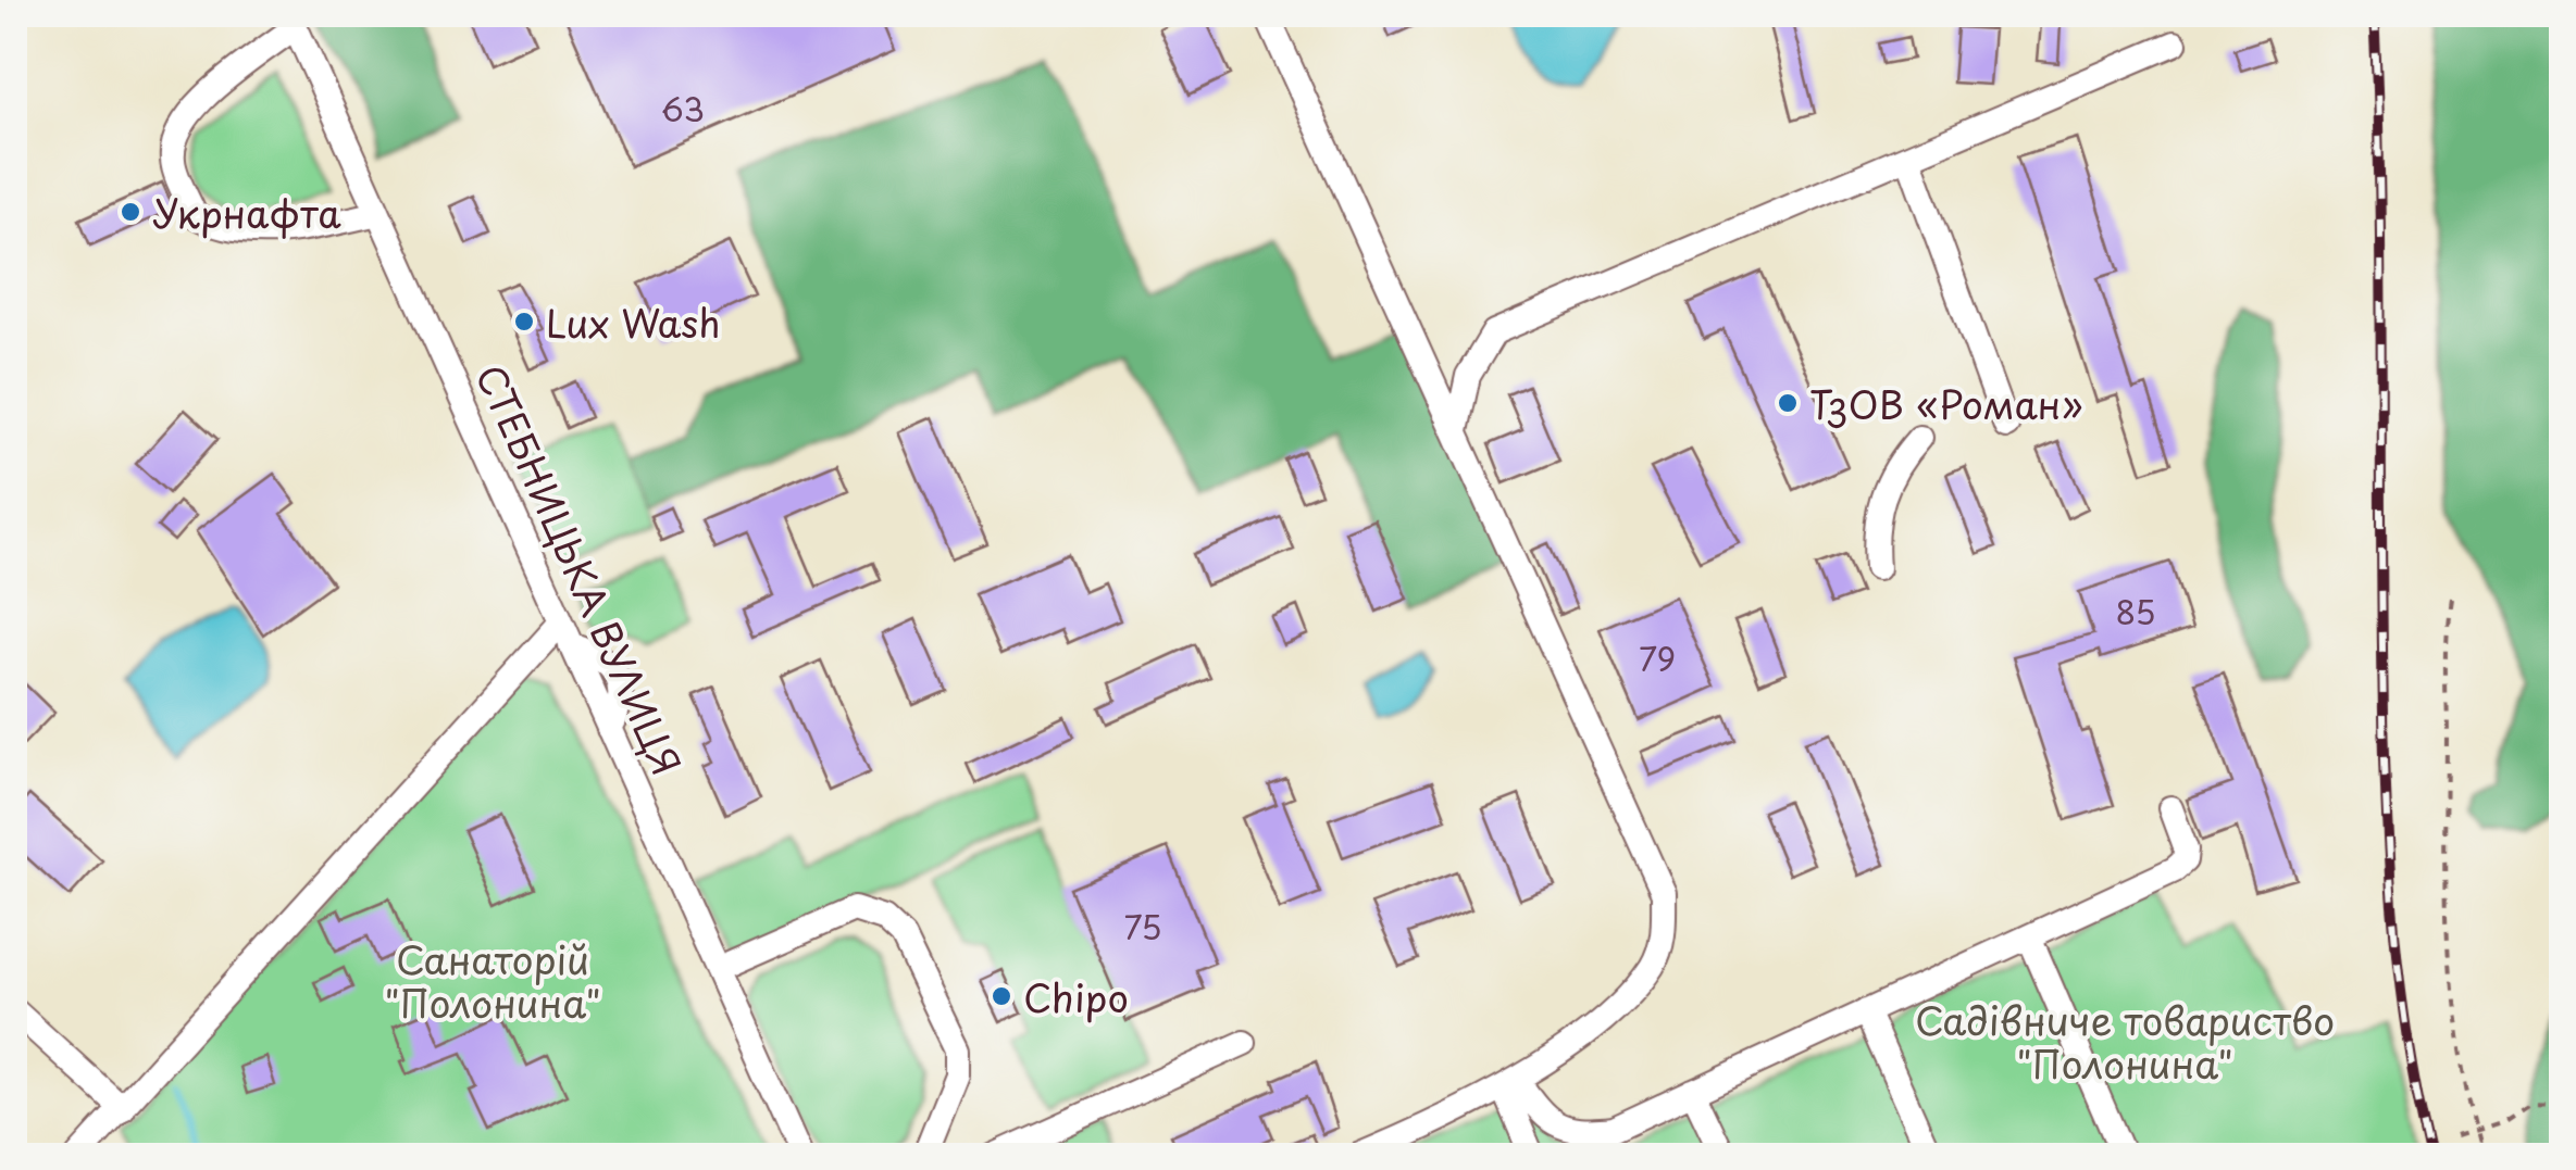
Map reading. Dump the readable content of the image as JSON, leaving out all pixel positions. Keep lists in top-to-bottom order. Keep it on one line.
{"streets":{"street":["СТЕБНИЦЬКА ВУЛИЦЯ"]},"parks":["Санаторій \"Полонина\"","Садівниче товариство \"Полонина\""],"places":["Укрнафта","Lux Wash","ТзОВ «Роман»","Chipo"],"house_numbers":["63","85","79","75"]}
